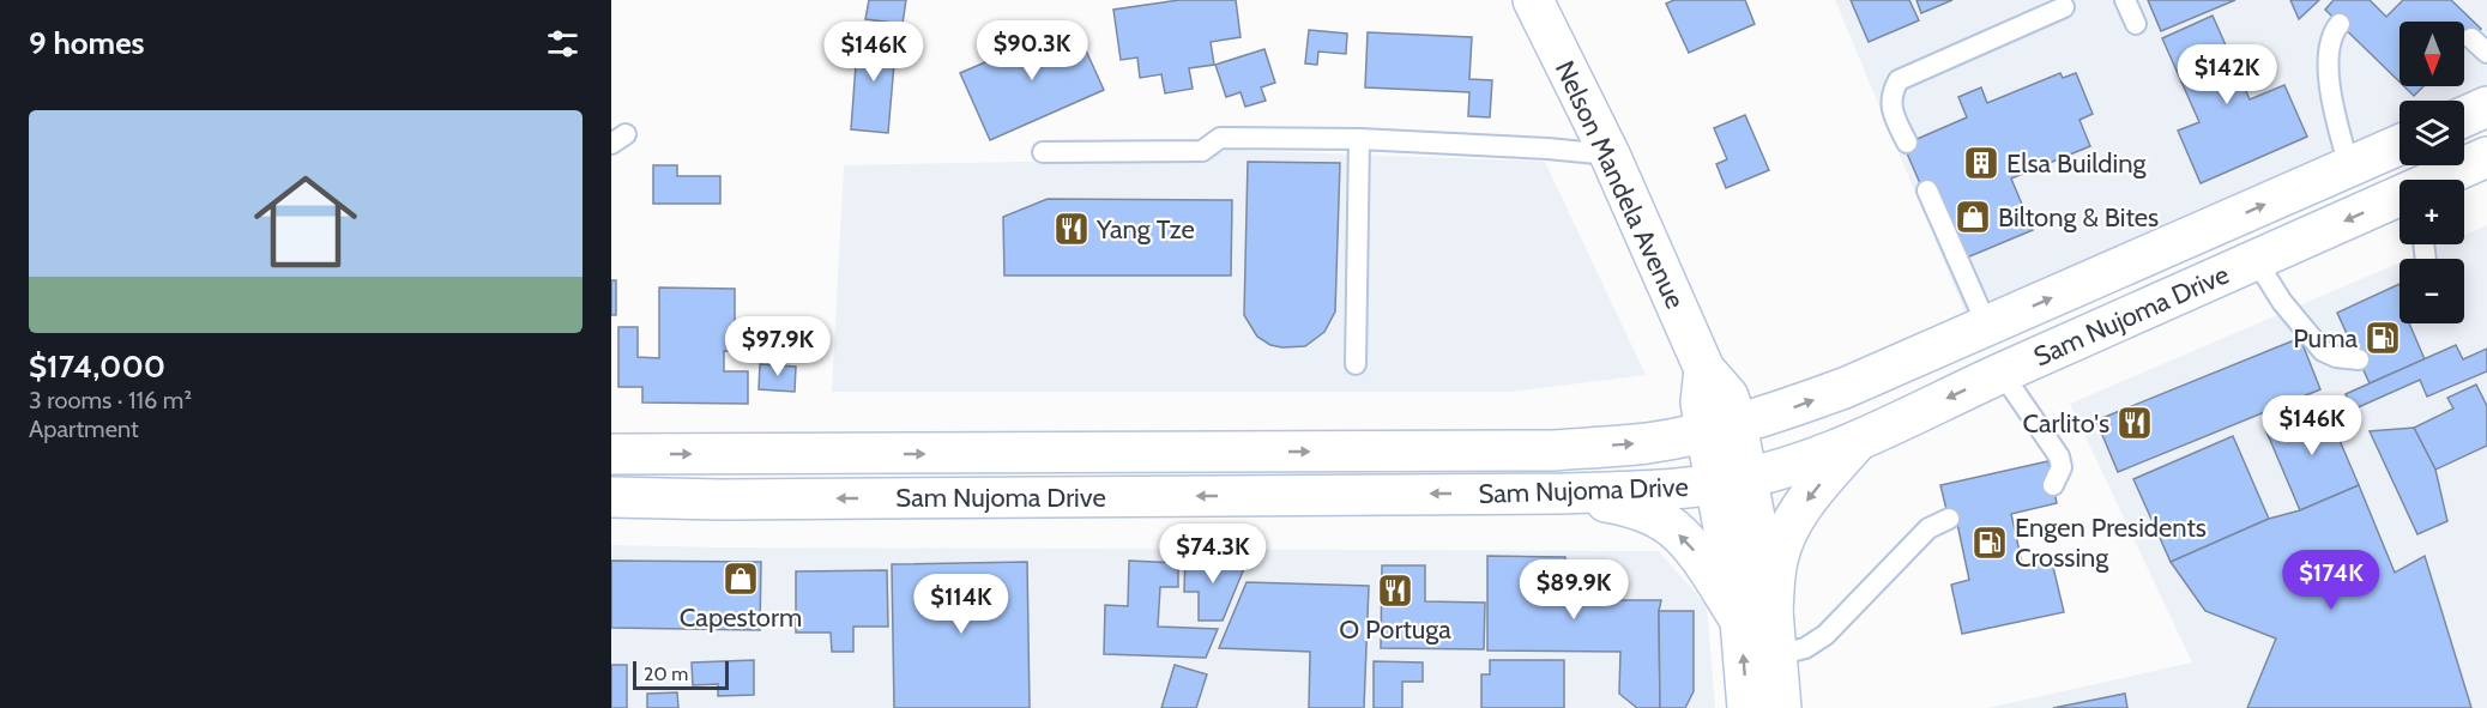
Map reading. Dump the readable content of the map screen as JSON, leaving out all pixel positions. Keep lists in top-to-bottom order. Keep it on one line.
{"streets":{"main road":["Nelson Mandela Avenue","Sam Nujoma Drive"]},"crossings":[["Nelson Mandela Avenue","Sam Nujoma Drive"]],"places":{"building":["Elsa Building"],"shop":["Biltong & Bites","Capestorm"],"restaurant":["Yang Tze","Carlito's","O Portuga"],"fuel station":["Puma","Engen Presidents Crossing"]},"scale_bar":"20 m","north":"bottom","page":{"heading":"9 homes","price":["$90.3K","$146K","$142K","$97.9K","$146K","$74.3K","$174K","$89.9K","$114K"],"map_buttons":["+","−"],"list":[{"name":"$174,000","note":"3 rooms · 116 m² · Apartment"}],"scale":"20 m"}}
